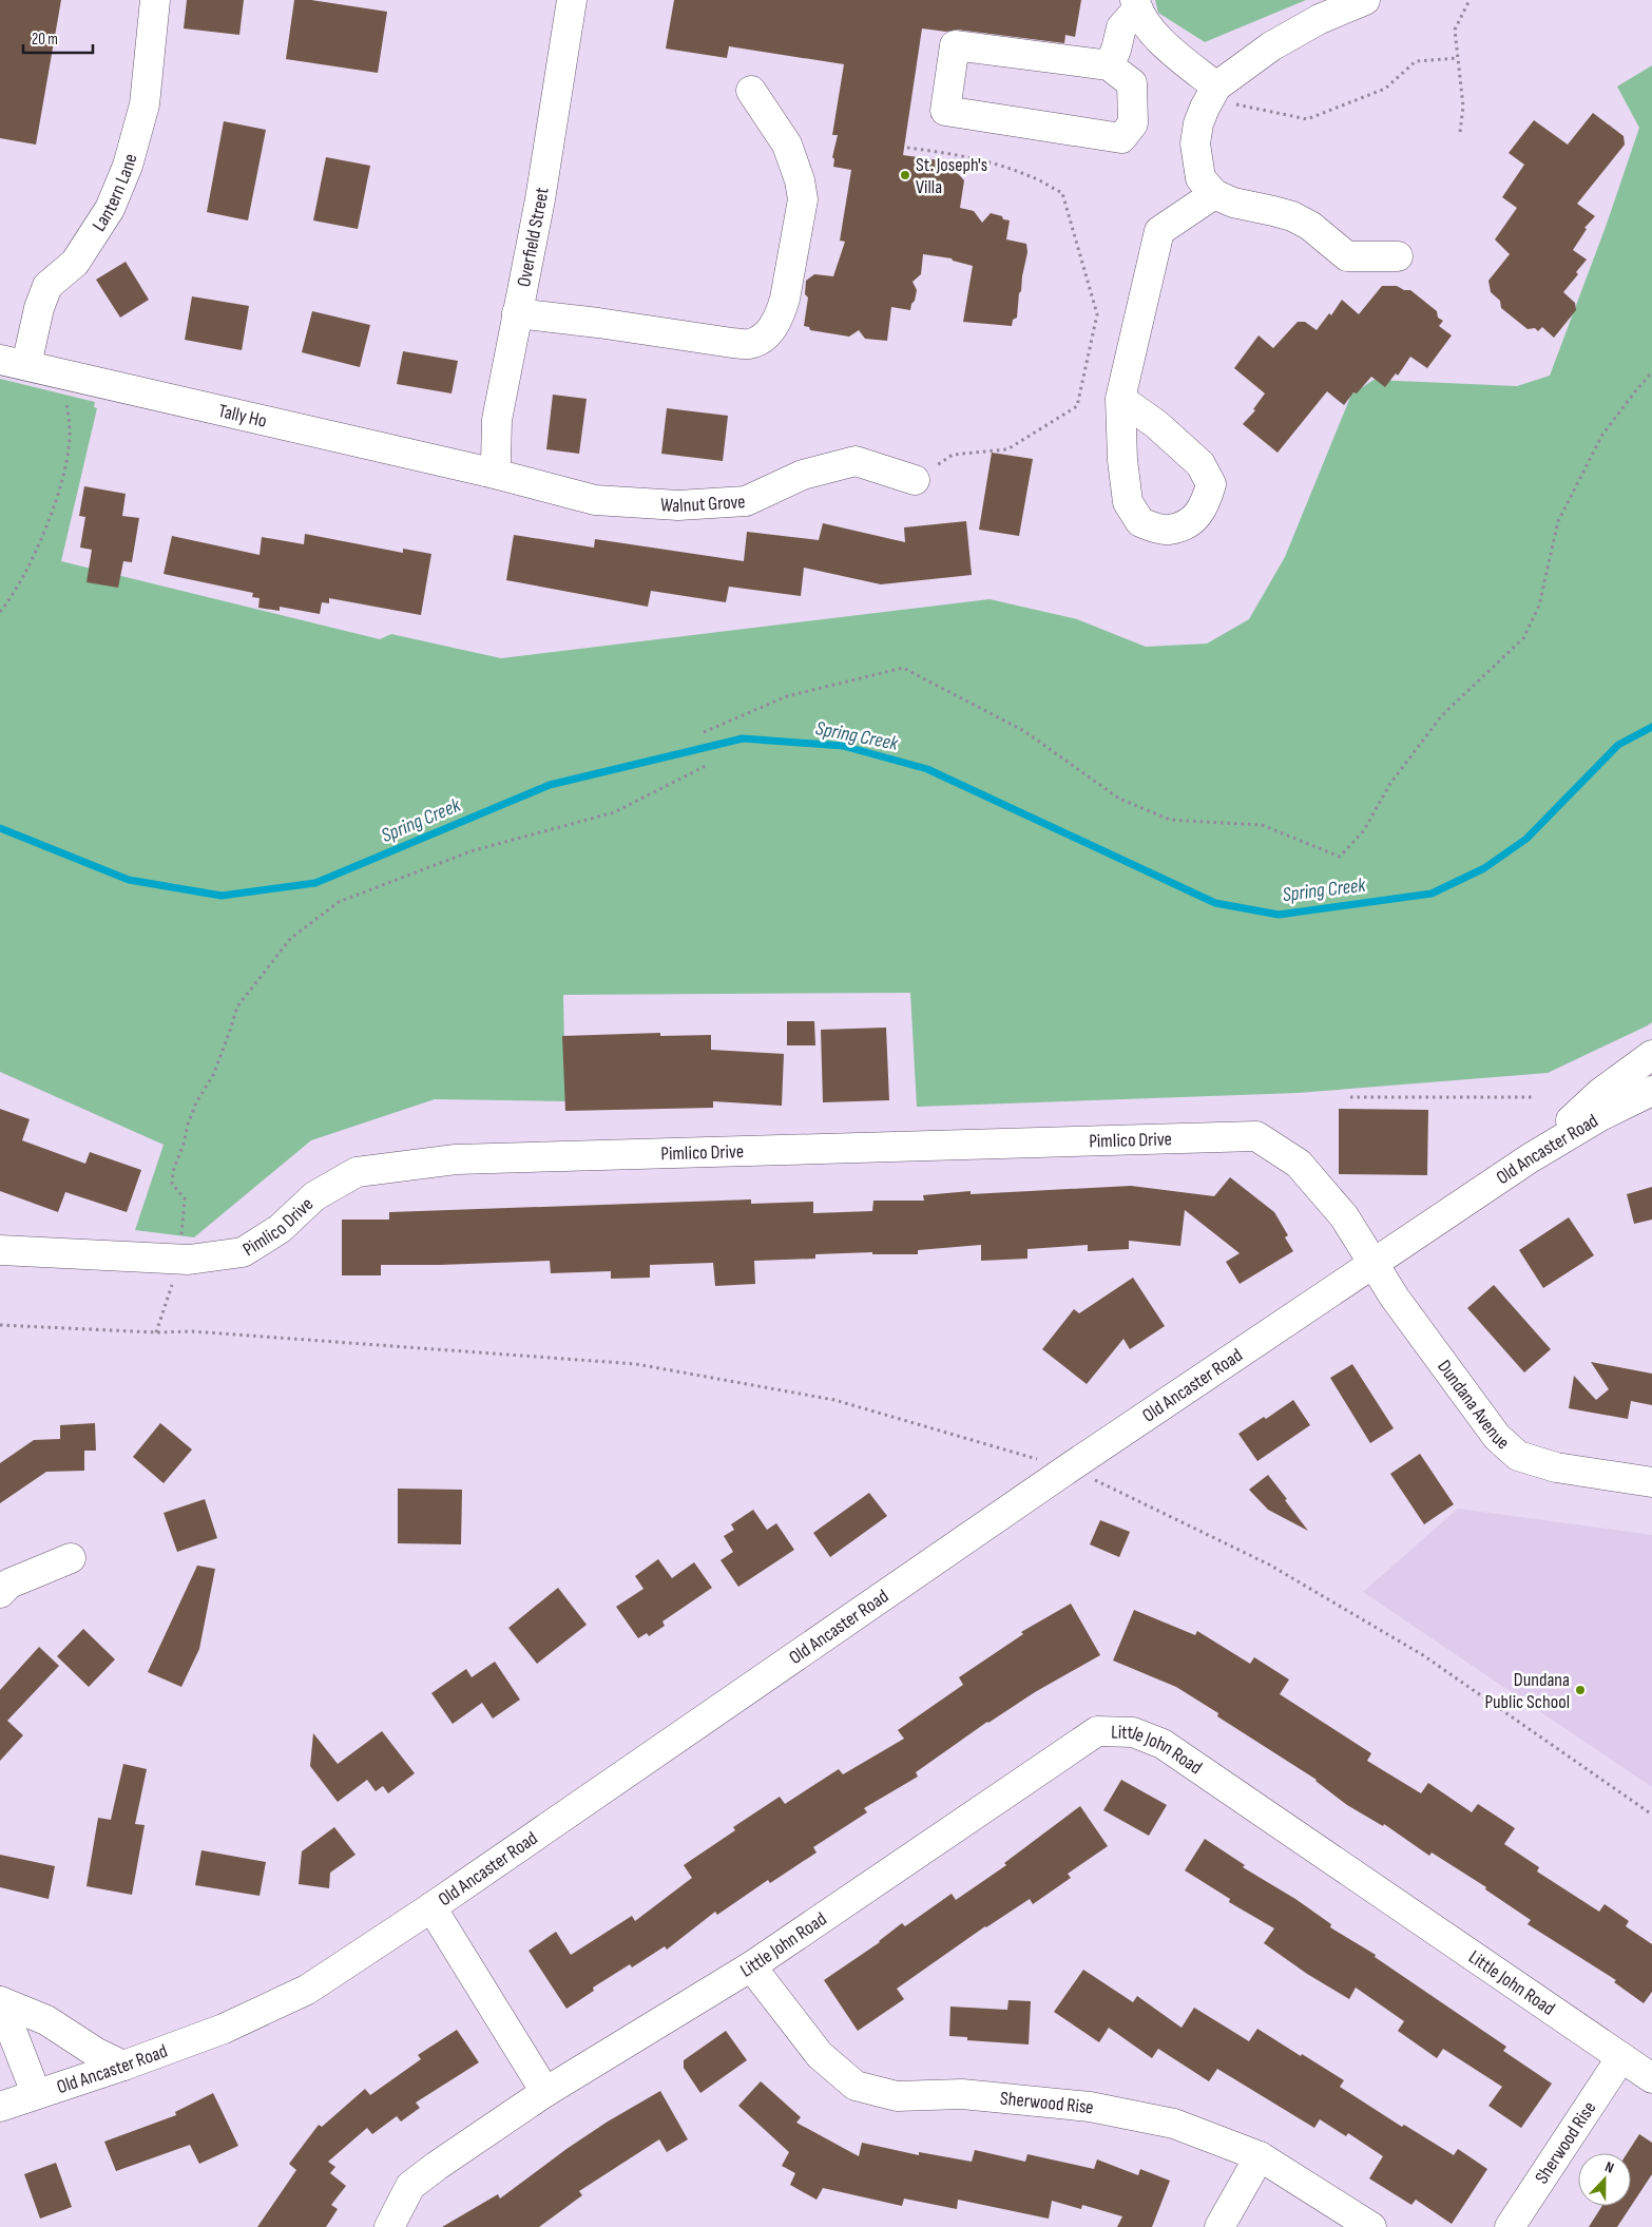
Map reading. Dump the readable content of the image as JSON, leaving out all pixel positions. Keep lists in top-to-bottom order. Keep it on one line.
{"streets":{"street":["Lantern Lane","Overfield Street","Tally Ho","Walnut Grove","Pimlico Drive","Old Ancaster Road","Dundana Avenue","Little John Road","Sherwood Rise"]},"crossings":[["Lantern Lane","Tally Ho"],["Overfield Street","Tally Ho"],["Overfield Street","Walnut Grove"],["Tally Ho","Walnut Grove"],["Pimlico Drive","Old Ancaster Road"],["Pimlico Drive","Dundana Avenue"],["Old Ancaster Road","Dundana Avenue"],["Little John Road","Sherwood Rise"]],"water":["Spring Creek"],"places":["St. Joseph's Villa","Dundana Public School"],"scale_bar":"20 m","north":"top"}
